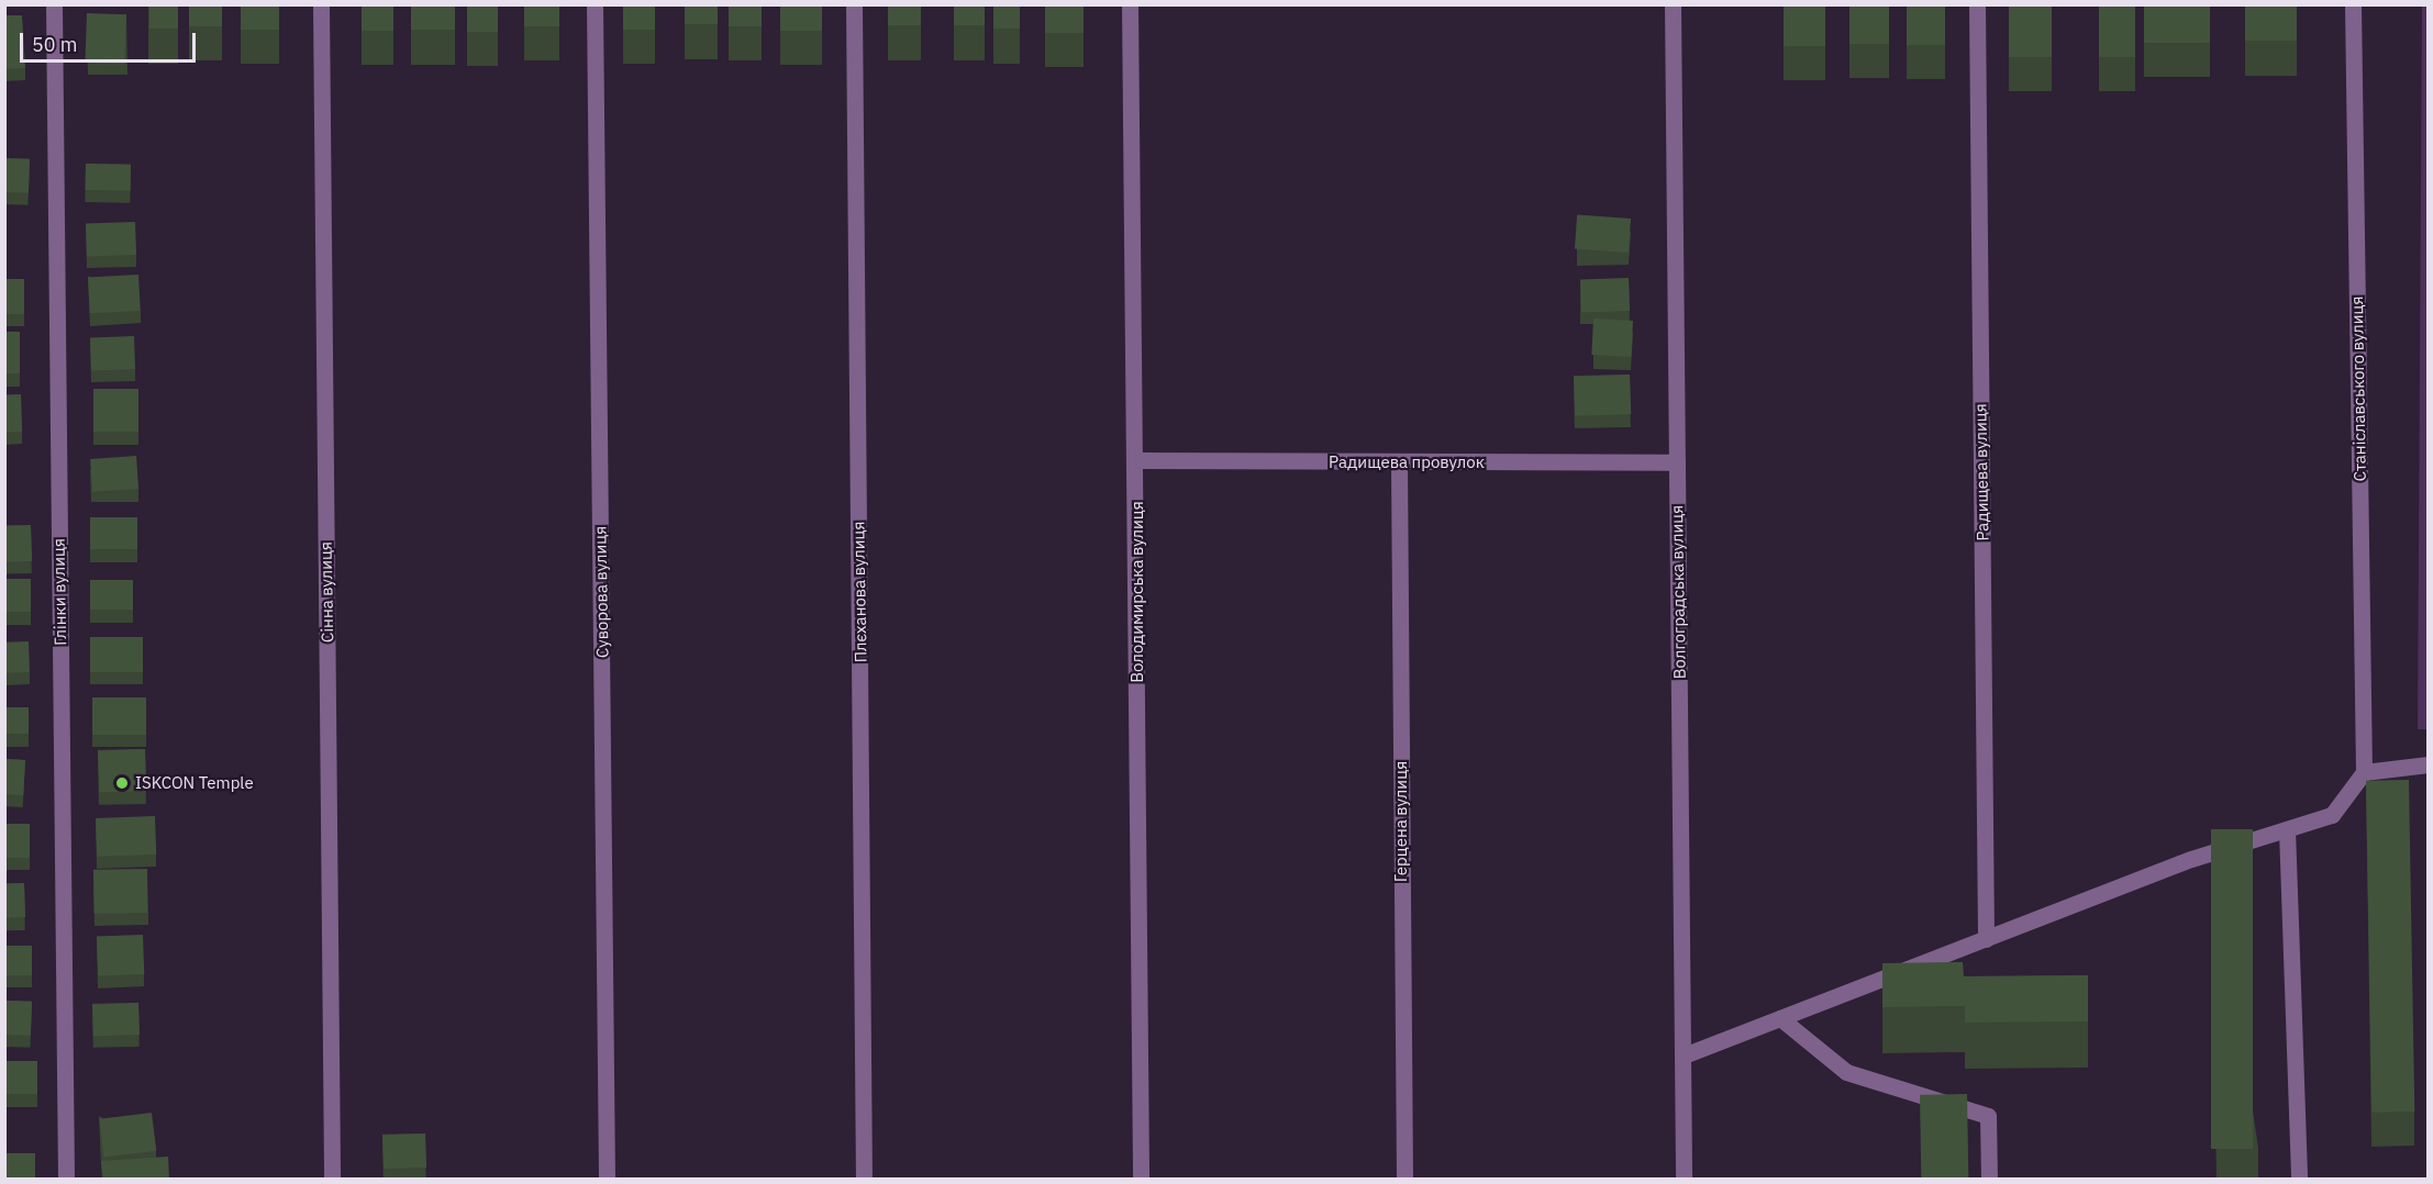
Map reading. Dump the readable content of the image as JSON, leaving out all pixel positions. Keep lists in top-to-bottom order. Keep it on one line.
{"streets":{"street":["Станіславського вулиця","Радищева провулок","Радищева вулиця","Глінки вулиця","Сінна вулиця","Суворова вулиця","Плєханова вулиця","Володимирська вулиця","Волгоградська вулиця","Герцена вулиця"]},"crossings":[["Радищева провулок","Володимирська вулиця"],["Радищева провулок","Волгоградська вулиця"],["Радищева провулок","Герцена вулиця"]],"places":["ISKCON Temple"],"scale_bar":"50 m"}
